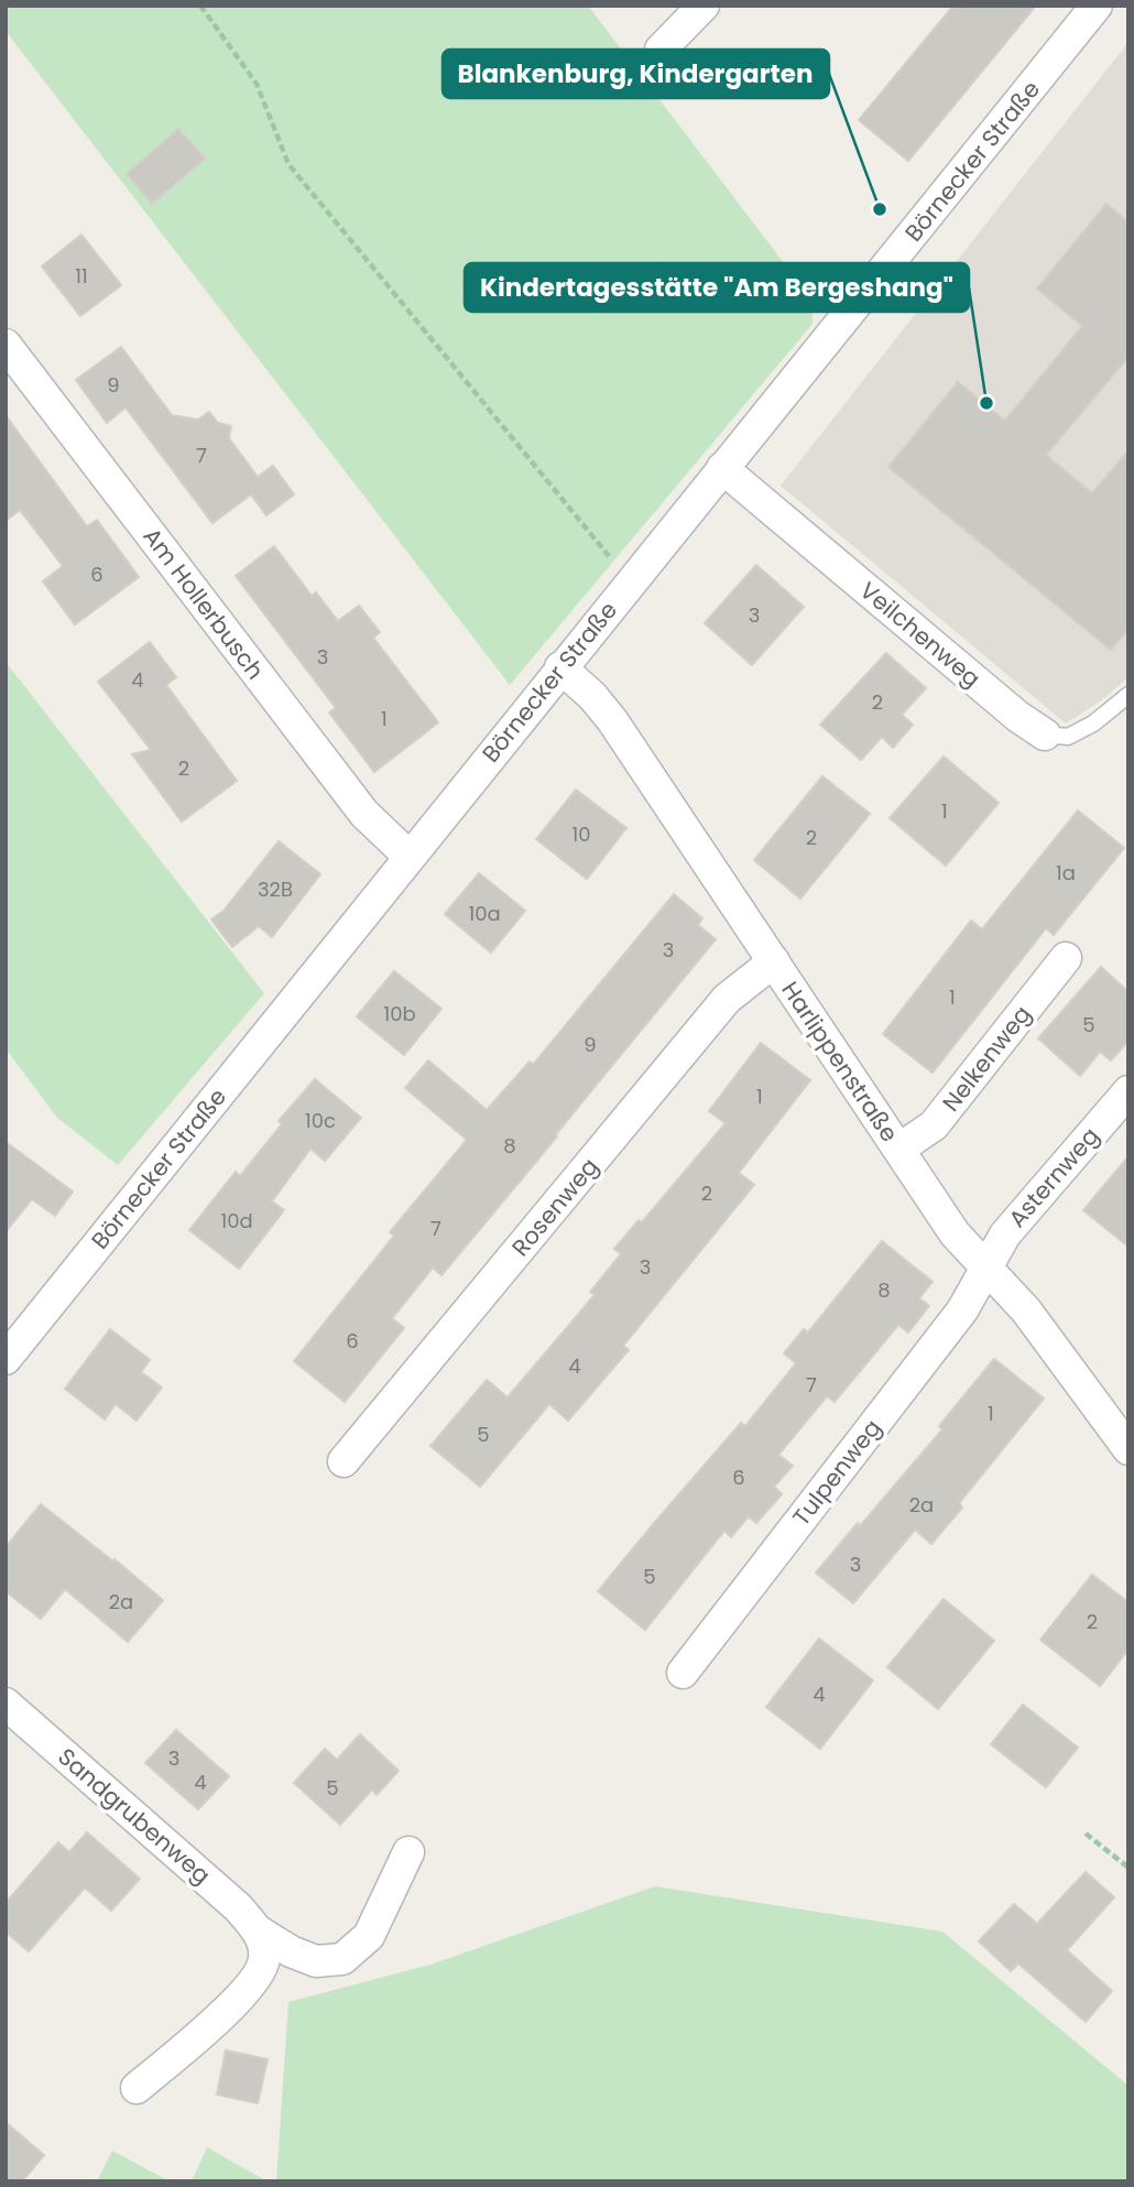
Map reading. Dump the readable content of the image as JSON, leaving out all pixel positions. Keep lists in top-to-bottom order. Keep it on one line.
{"streets":{"street":["Börnecker Straße","Am Hollerbusch","Veilchenweg","Nelkenweg","Harlippenstraße","Asternweg","Rosenweg","Tulpenweg","Sandgrubenweg"]},"crossings":[["Börnecker Straße","Am Hollerbusch"],["Börnecker Straße","Veilchenweg"],["Börnecker Straße","Harlippenstraße"],["Nelkenweg","Harlippenstraße"],["Harlippenstraße","Asternweg"],["Harlippenstraße","Rosenweg"],["Harlippenstraße","Tulpenweg"],["Asternweg","Tulpenweg"]],"places":["Blankenburg, Kindergarten","Kindertagesstätte \"Am Bergeshang\""],"house_numbers":["11","9","7","6","3","3","4","2","1","2","1","10","2","1a","32B","10a","3","1","10b","5","9","1","10c","8","2","10d","7","3","8","6","4","7","1","5","6","2a","3","5","2a","2","4","3","4","5"]}
